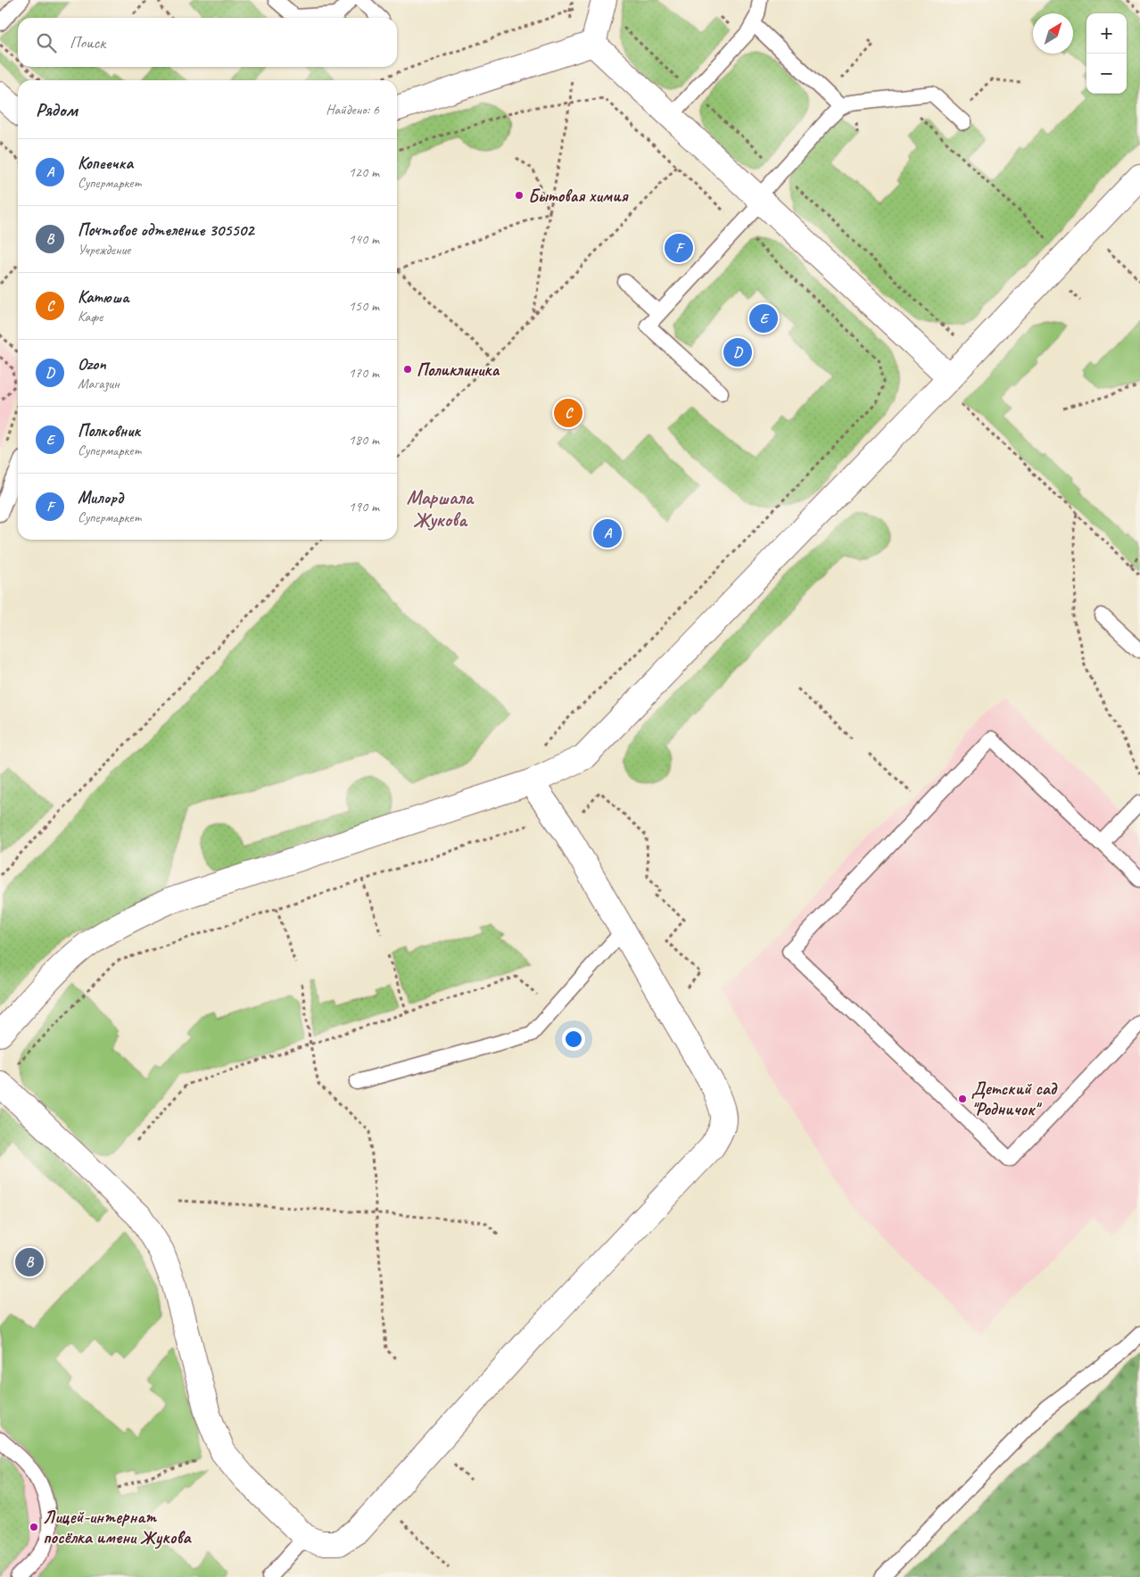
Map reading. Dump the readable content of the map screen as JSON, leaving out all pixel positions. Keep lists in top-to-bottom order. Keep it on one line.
{"districts":["Маршала Жукова"],"places":["Бытовая химия","Поликлиника","Детский сад \"Родничок\"","Лицей-интернат посёлка имени Жукова"],"north":"top right","page":{"map_buttons":["+","−"],"search":"Поиск","heading":["Рядом","Найдено: 6"],"list":[{"mark":"A","name":"Копеечка","note":"Супермаркет","value":"120 m"},{"mark":"B","name":"Почтовое одтеление 305502","note":"Учреждение","value":"140 m"},{"mark":"C","name":"Катюша","note":"Кафе","value":"150 m"},{"mark":"D","name":"Ozon","note":"Магазин","value":"170 m"},{"mark":"E","name":"Полковник","note":"Супермаркет","value":"180 m"},{"mark":"F","name":"Милорд","note":"Супермаркет","value":"190 m"}],"pins":["F","E","D","C","A","B"]}}
